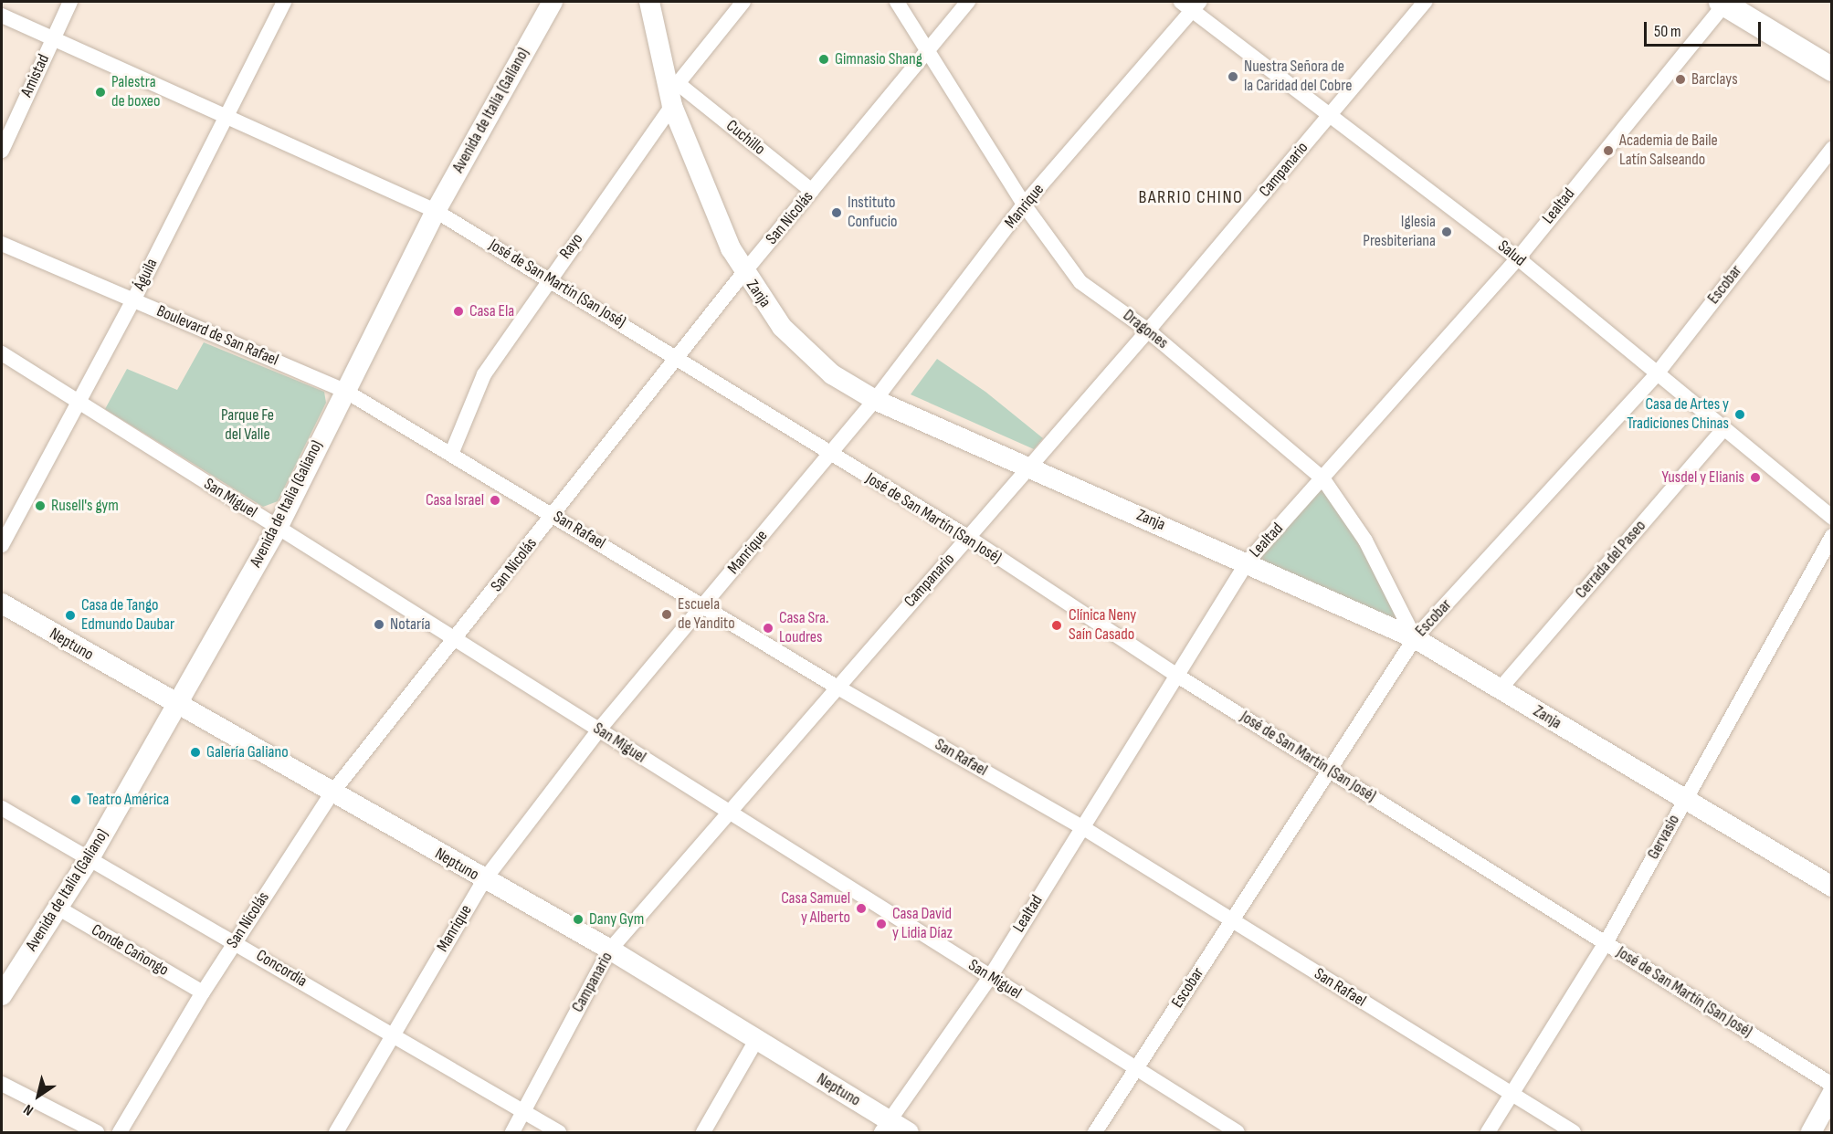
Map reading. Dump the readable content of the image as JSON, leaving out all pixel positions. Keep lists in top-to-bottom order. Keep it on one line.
{"streets":{"main road":["Avenida de Italia (Galiano)","Zanja","Neptuno"],"street":["Amistad","Cuchillo","Campanario","Manrique","Lealtad","San Nicolás","Rayo","Salud","Águila","José de San Martín (San José)","Escobar","Dragones","Boulevard de San Rafael","San Miguel","San Rafael","Cerrada del Paseo","Gervasio","Conde Cañongo","Concordia"]},"crossings":[["Amistad","José de San Martín (San José)"],["Avenida de Italia (Galiano)","José de San Martín (San José)"],["Avenida de Italia (Galiano)","Boulevard de San Rafael"],["Avenida de Italia (Galiano)","San Miguel"],["Avenida de Italia (Galiano)","San Rafael"],["Avenida de Italia (Galiano)","Neptuno"],["Avenida de Italia (Galiano)","Conde Cañongo"],["Avenida de Italia (Galiano)","Concordia"],["Cuchillo","San Nicolás"],["Cuchillo","Rayo"],["Cuchillo","Zanja"],["Campanario","Salud"],["Campanario","José de San Martín (San José)"],["Campanario","Zanja"],["Campanario","Dragones"],["Campanario","San Miguel"],["Campanario","San Rafael"],["Campanario","Neptuno"],["Campanario","Concordia"],["Manrique","Salud"],["Manrique","José de San Martín (San José)"],["Manrique","Zanja"],["Manrique","Dragones"],["Manrique","San Miguel"],["Manrique","San Rafael"],["Manrique","Neptuno"],["Manrique","Concordia"],["Lealtad","Salud"],["Lealtad","José de San Martín (San José)"],["Lealtad","Zanja"],["Lealtad","Dragones"],["Lealtad","San Miguel"],["Lealtad","San Rafael"],["Lealtad","Neptuno"],["San Nicolás","José de San Martín (San José)"],["San Nicolás","Zanja"],["San Nicolás","Dragones"],["San Nicolás","San Miguel"],["San Nicolás","San Rafael"],["San Nicolás","Neptuno"],["San Nicolás","Conde Cañongo"],["San Nicolás","Concordia"],["Rayo","José de San Martín (San José)"],["Rayo","Zanja"],["Rayo","San Rafael"],["Salud","Escobar"],["Salud","Cerrada del Paseo"],["Águila","José de San Martín (San José)"],["Águila","Boulevard de San Rafael"],["Águila","San Miguel"],["José de San Martín (San José)","Escobar"],["José de San Martín (San José)","Gervasio"],["Escobar","Zanja"],["Escobar","Dragones"],["Escobar","San Miguel"],["Escobar","San Rafael"],["Zanja","Dragones"],["Zanja","Cerrada del Paseo"],["Zanja","Gervasio"],["Boulevard de San Rafael","San Rafael"],["San Rafael","Gervasio"]],"districts":["BARRIO CHINO"],"parks":["Parque Fe del Valle"],"places":["Gimnasio Shang","Nuestra Señora de la Caridad del Cobre","Barclays","Palestra de boxeo","Academia de Baile Latín Salseando","Instituto Confucio","Iglesia Presbiteriana","Casa Ela","Casa de Artes y Tradiciones Chinas","Yusdel y Elianis","Casa Israel","Rusell's gym","Escuela de Yandito","Casa de Tango Edmundo Daubar","Notaría","Clínica Neny Saín Casado","Casa Sra. Loudres","Galería Galiano","Teatro América","Casa Samuel y Alberto","Dany Gym","Casa David y Lidia Díaz"],"scale_bar":"50 m","north":"bottom left"}
